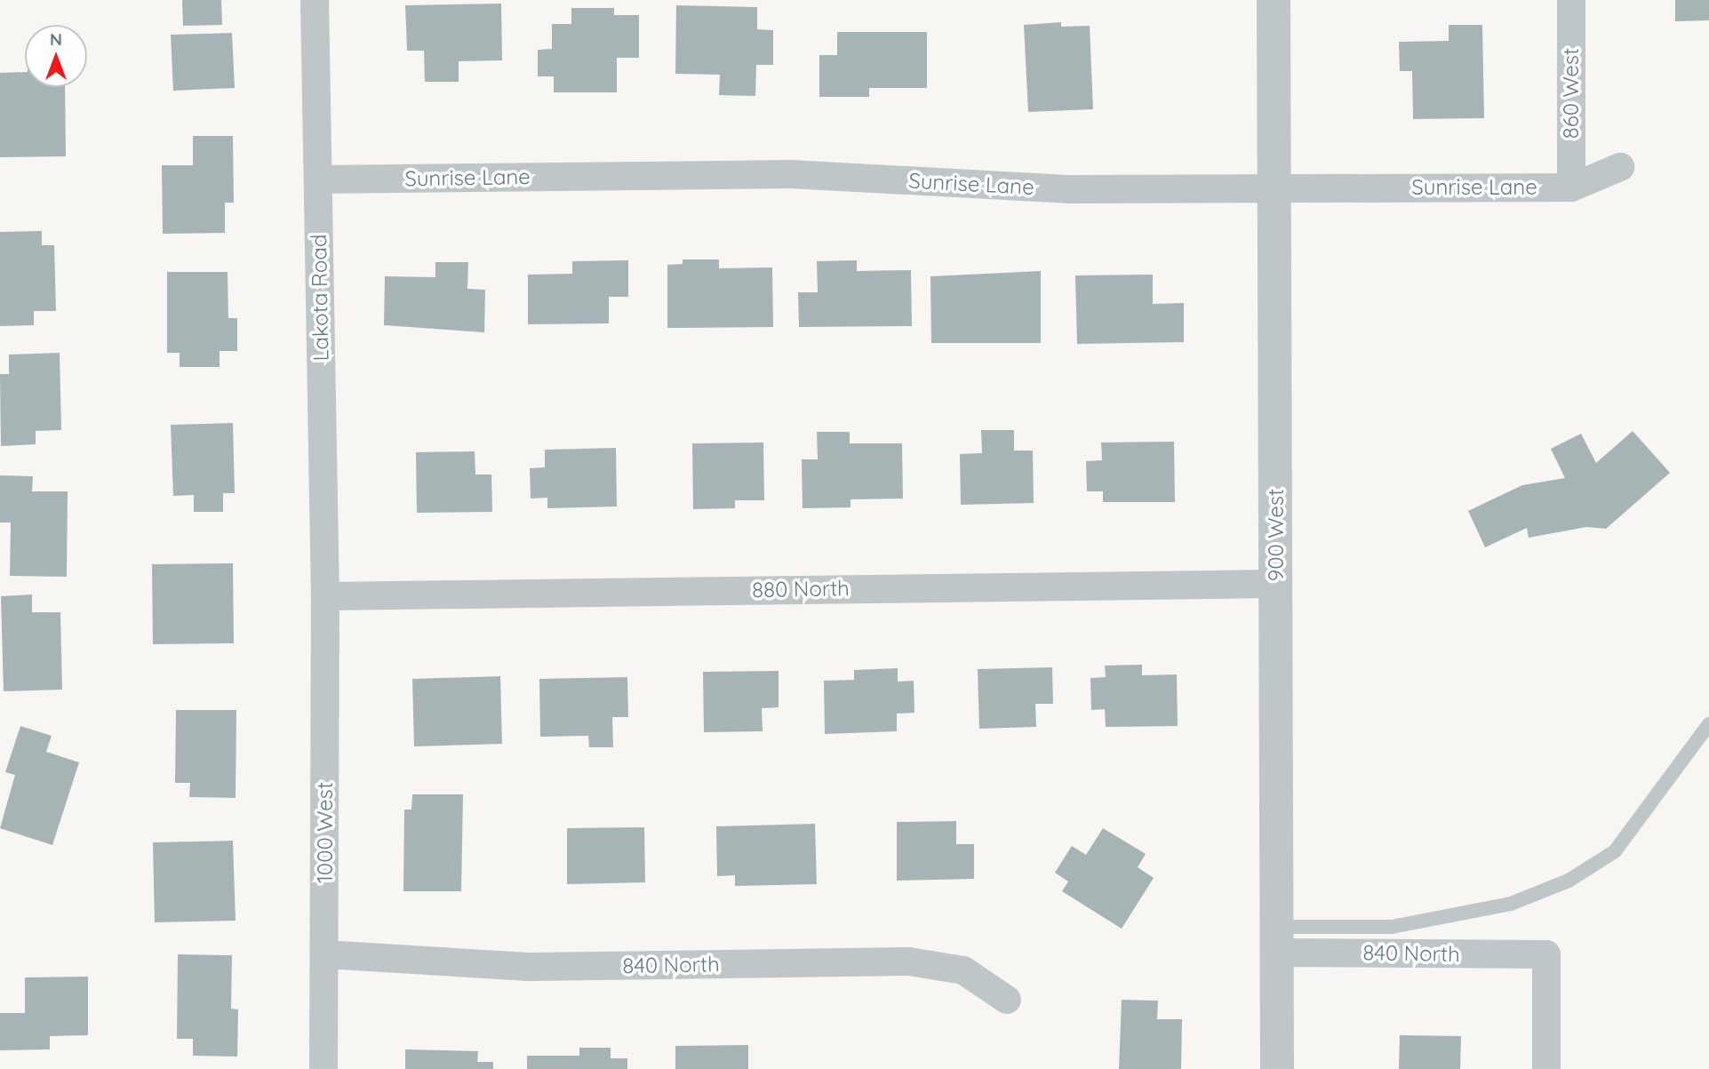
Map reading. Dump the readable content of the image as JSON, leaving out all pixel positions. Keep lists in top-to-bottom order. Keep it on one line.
{"streets":{"street":["860 West","Sunrise Lane","Lakota Road","900 West","880 North","1000 West","840 North"]},"crossings":[["860 West","Sunrise Lane"],["Sunrise Lane","Lakota Road"],["Sunrise Lane","900 West"],["Lakota Road","880 North"],["Lakota Road","1000 West"],["900 West","880 North"],["900 West","840 North"],["880 North","1000 West"],["1000 West","840 North"]],"north":"top"}
